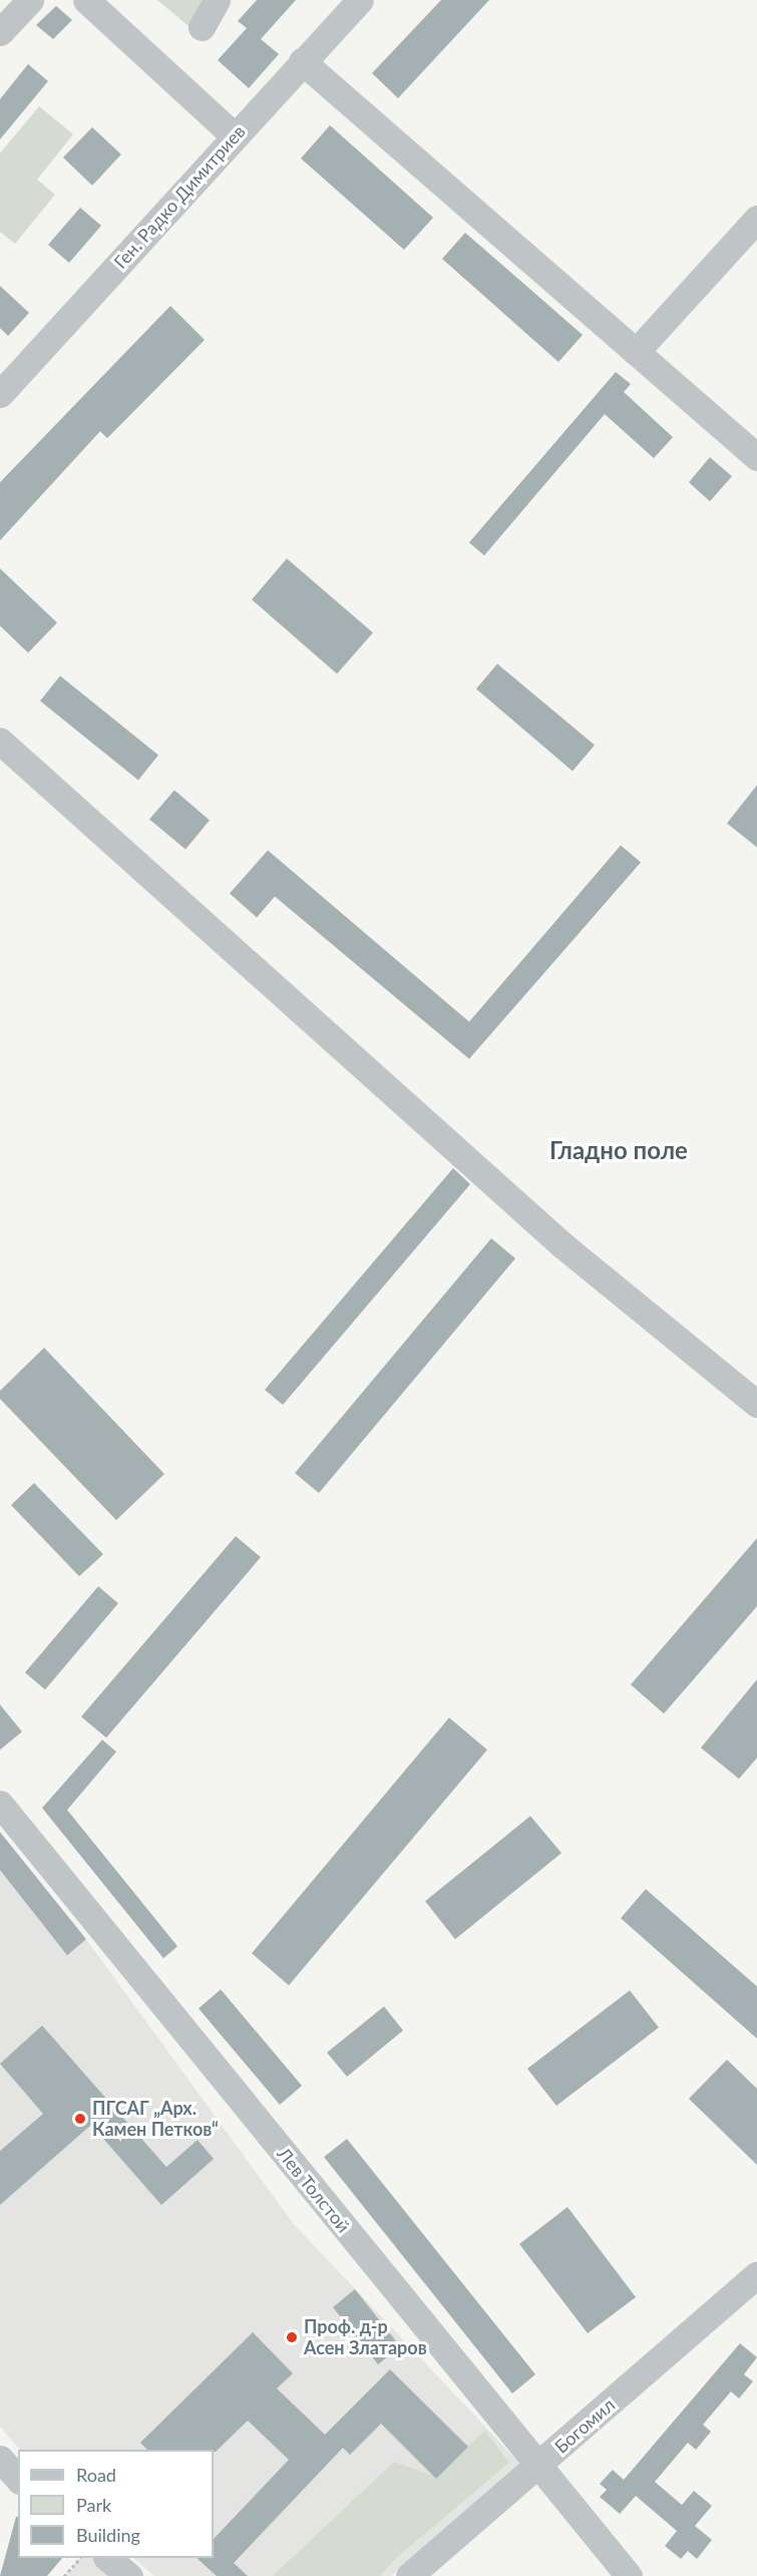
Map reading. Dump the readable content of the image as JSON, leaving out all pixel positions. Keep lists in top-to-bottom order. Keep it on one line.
{"streets":{"street":["Ген. Радко Димитриев","Лев Толстой","Богомил"]},"crossings":[["Лев Толстой","Богомил"]],"districts":["Гладно поле"],"places":["ПГСАГ „Арх. Камен Петков“","Проф. д-р Асен Златаров"],"legend":["Road","Park","Building"]}
